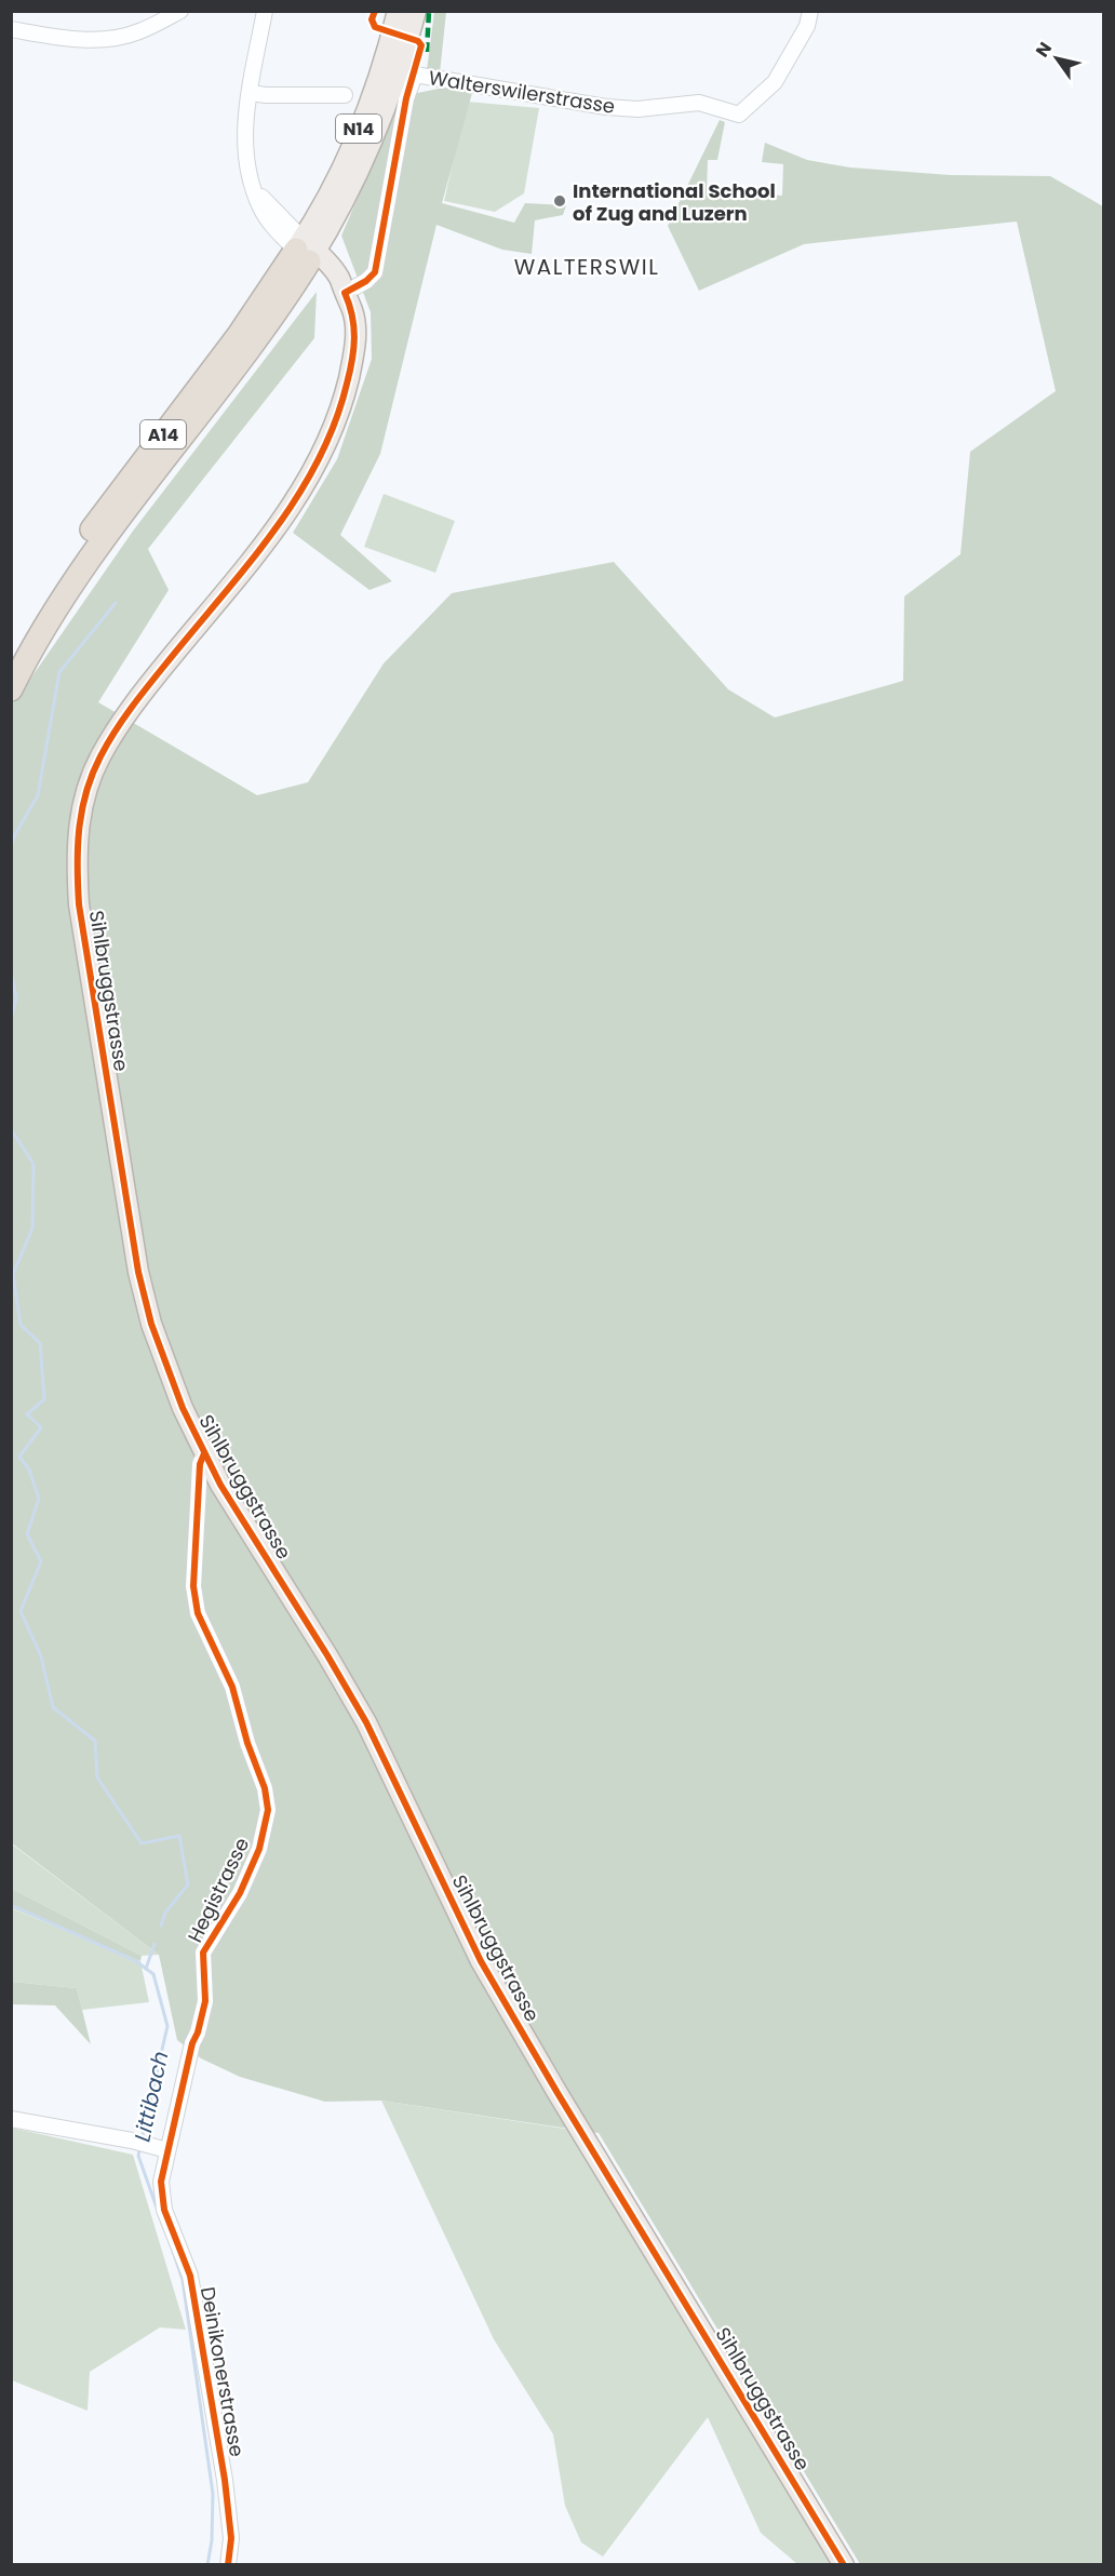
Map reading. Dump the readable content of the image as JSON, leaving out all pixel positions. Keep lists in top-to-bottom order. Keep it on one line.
{"streets":{"highway":["A14"],"main road":["N14","Sihlbruggstrasse"],"street":["Walterswilerstrasse","Hegistrasse","Deinikonerstrasse"]},"crossings":[["Walterswilerstrasse","Sihlbruggstrasse"],["N14","A14"],["Sihlbruggstrasse","Hegistrasse"],["Hegistrasse","Deinikonerstrasse"]],"districts":["WALTERSWIL"],"water":["Littibach"],"places":["International School of Zug and Luzern"],"north":"top left"}
